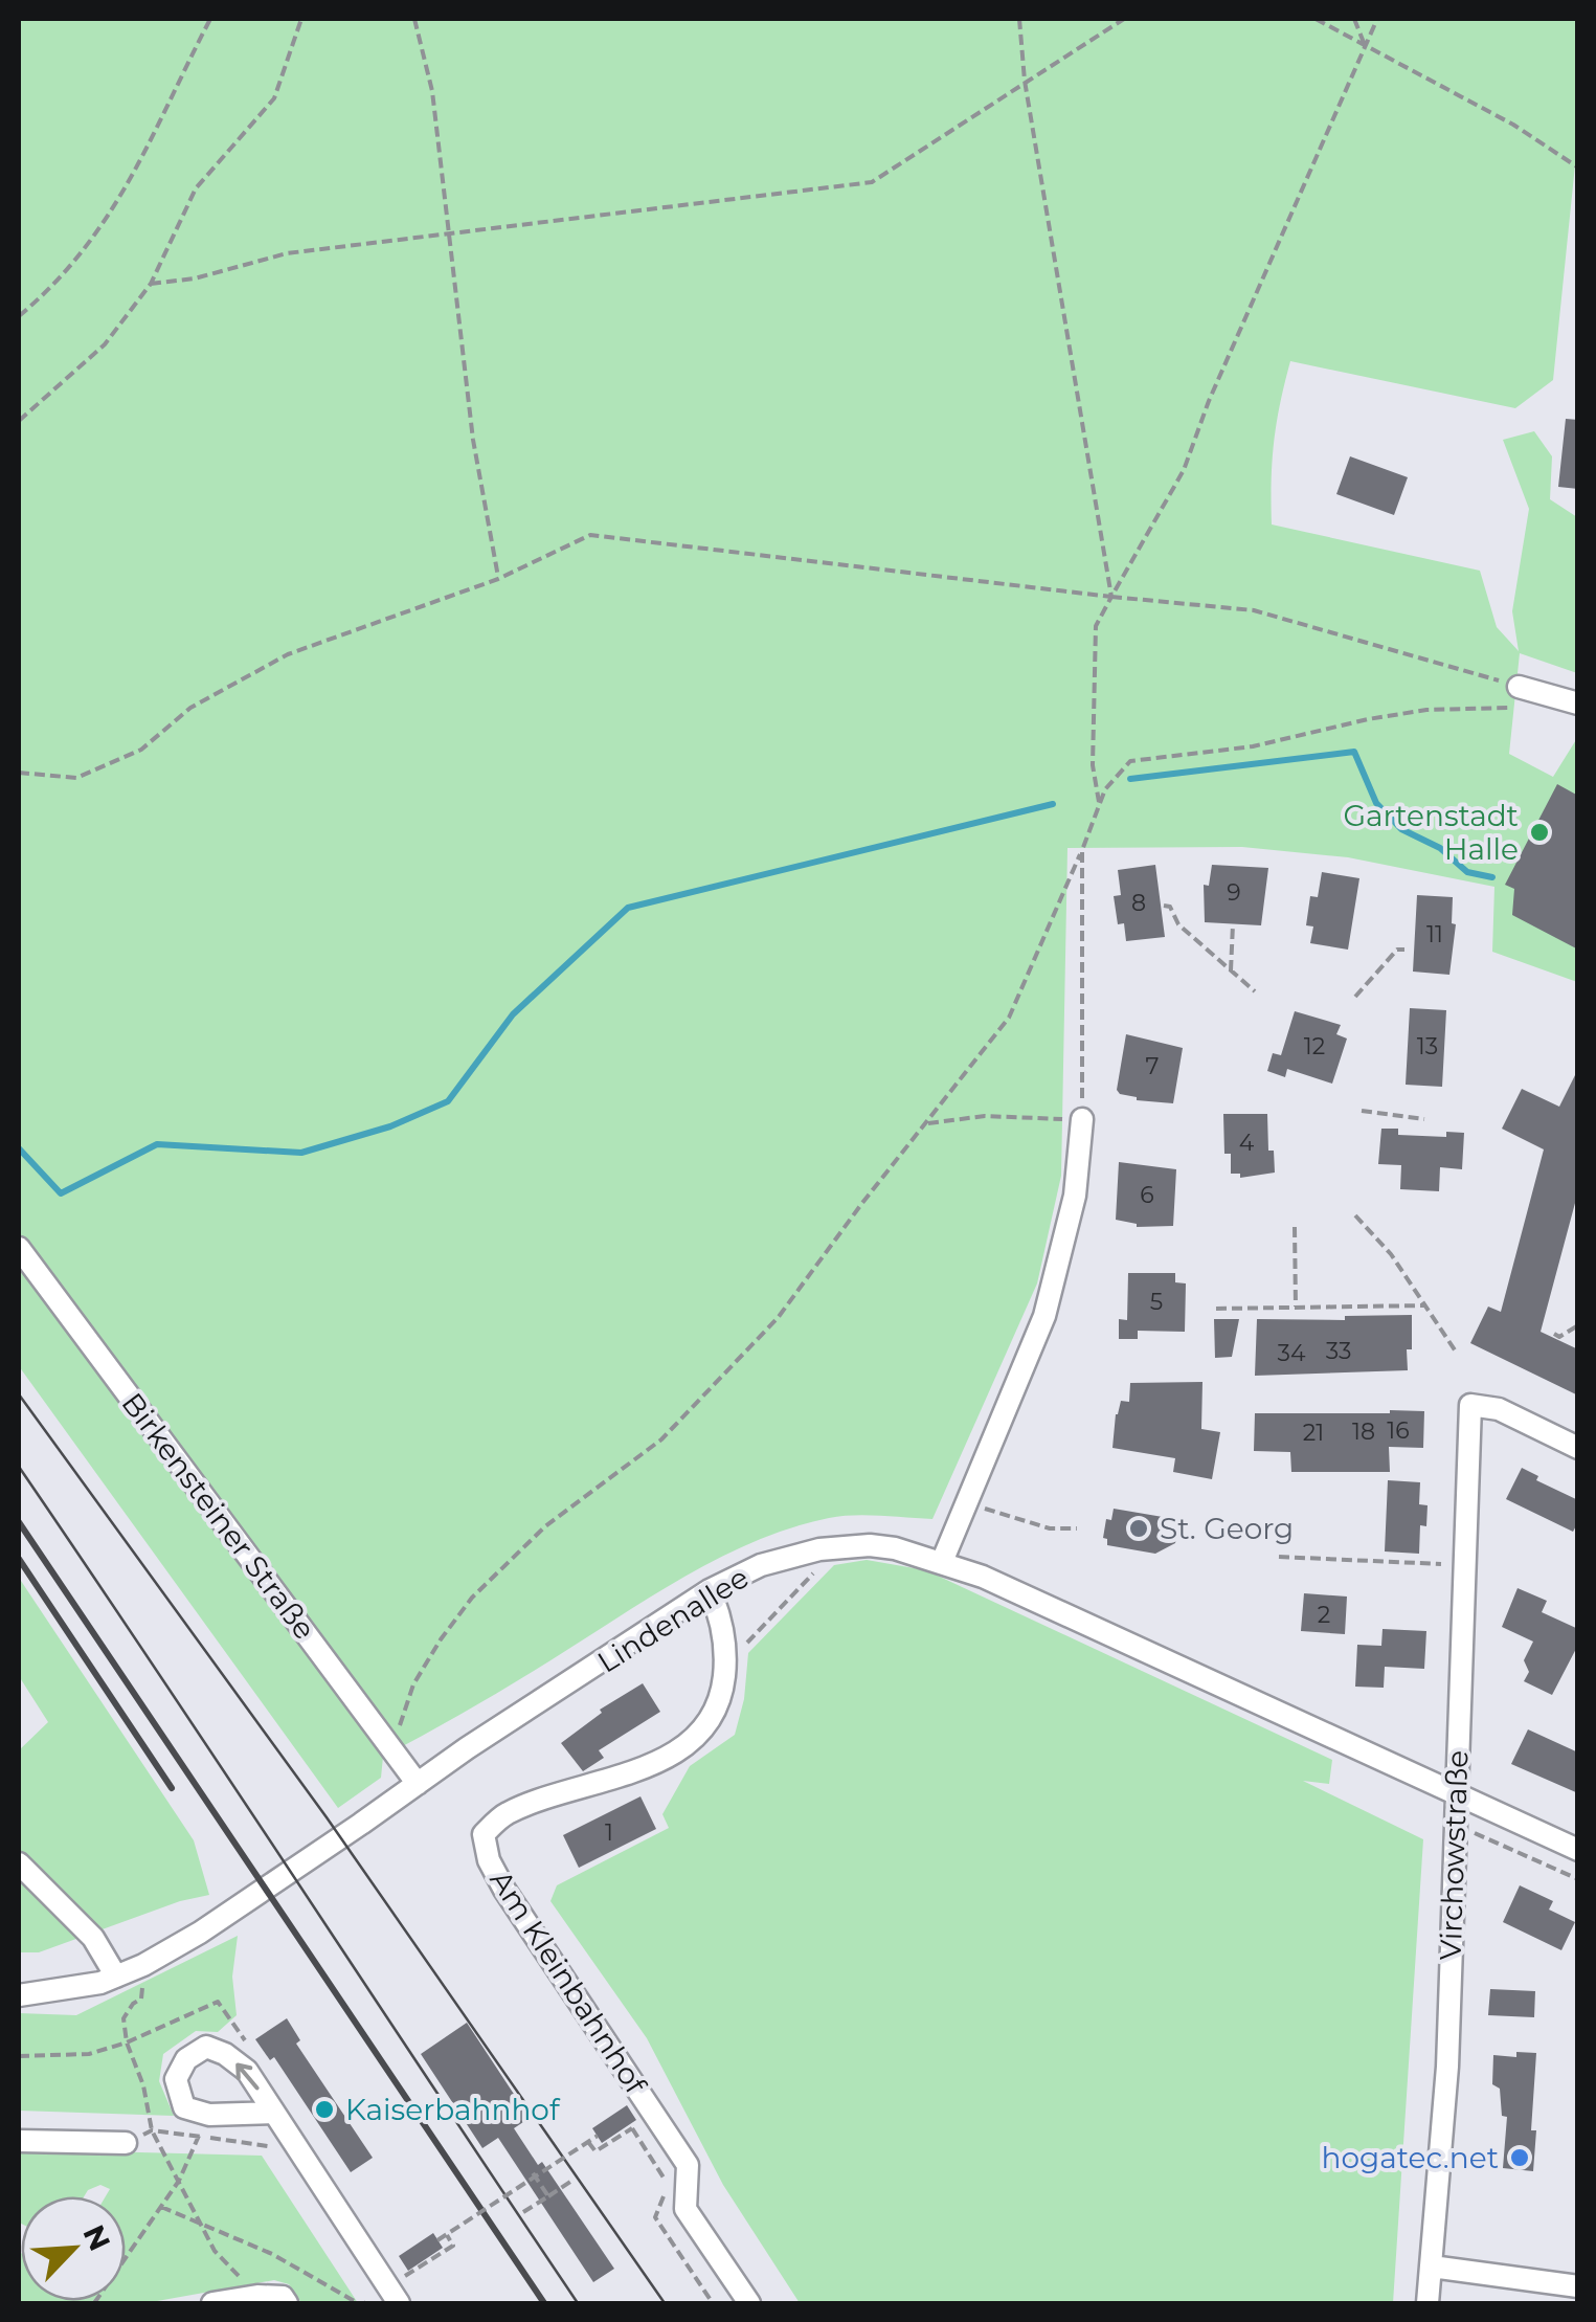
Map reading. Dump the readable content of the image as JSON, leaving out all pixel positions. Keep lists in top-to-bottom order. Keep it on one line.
{"streets":{"street":["Birkensteiner Straße","Lindenallee","Virchowstraße","Am Kleinbahnhof"]},"crossings":[["Birkensteiner Straße","Lindenallee"],["Lindenallee","Virchowstraße"],["Lindenallee","Am Kleinbahnhof"]],"places":["Gartenstadt Halle","St. Georg","Kaiserbahnhof","hogatec.net"],"house_numbers":["9","8","11","12","13","7","4","6","5","33","34","16","18","21","2","1"],"north":"top right"}
